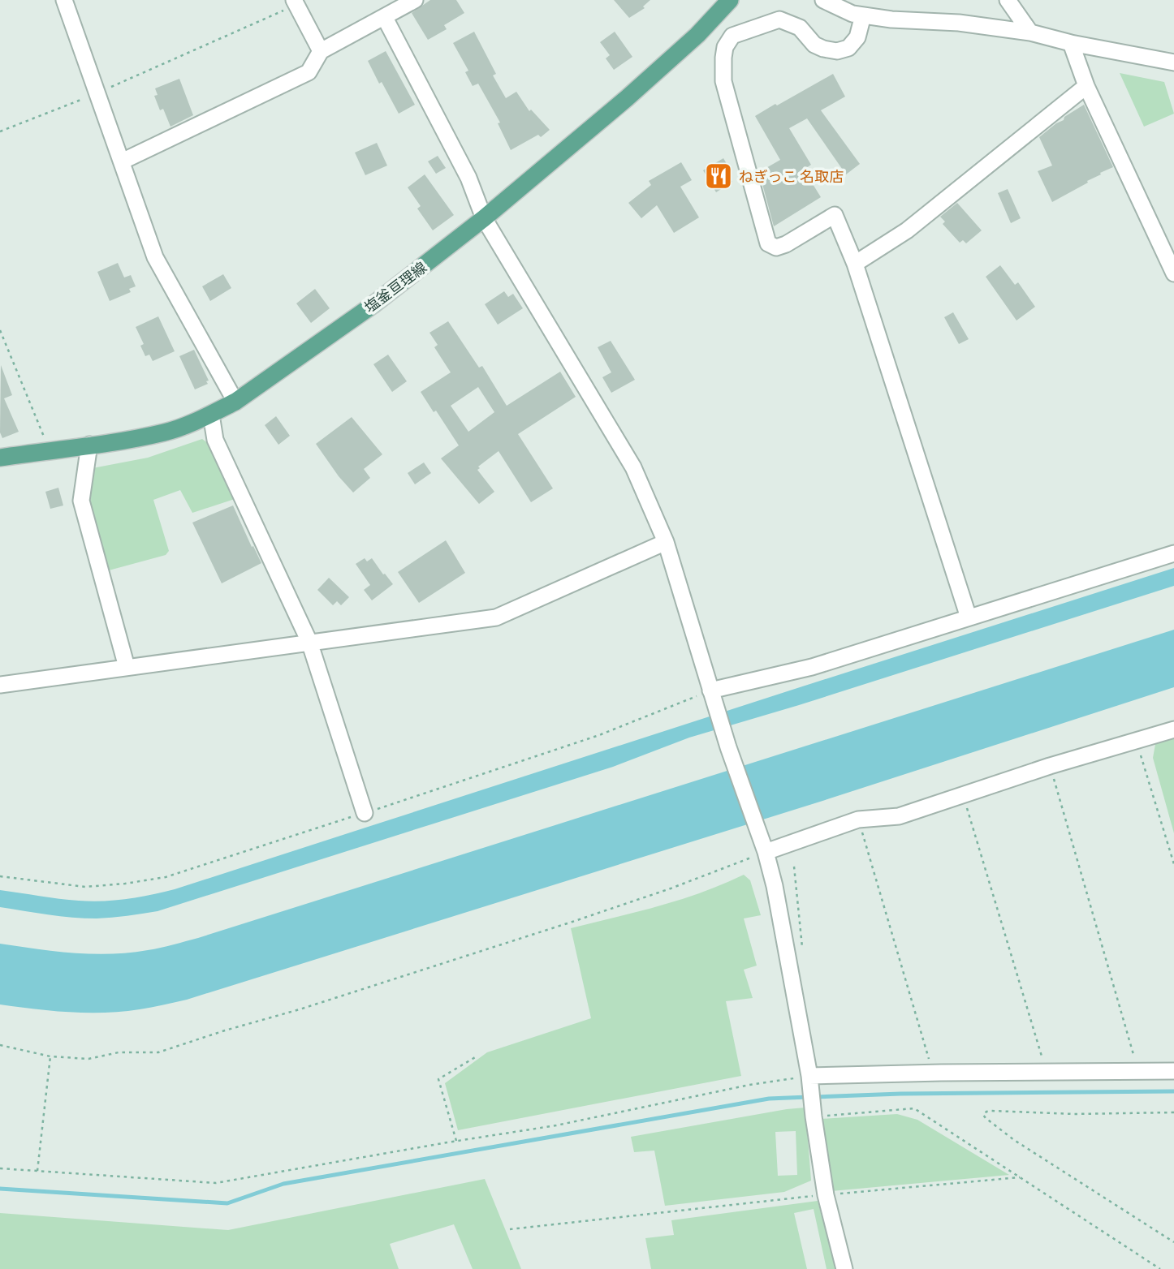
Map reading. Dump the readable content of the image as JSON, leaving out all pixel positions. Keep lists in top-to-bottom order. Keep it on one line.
{"streets":{"main road":["塩釜亘理線"]},"places":{"restaurant":["ねぎっこ 名取店"]}}
